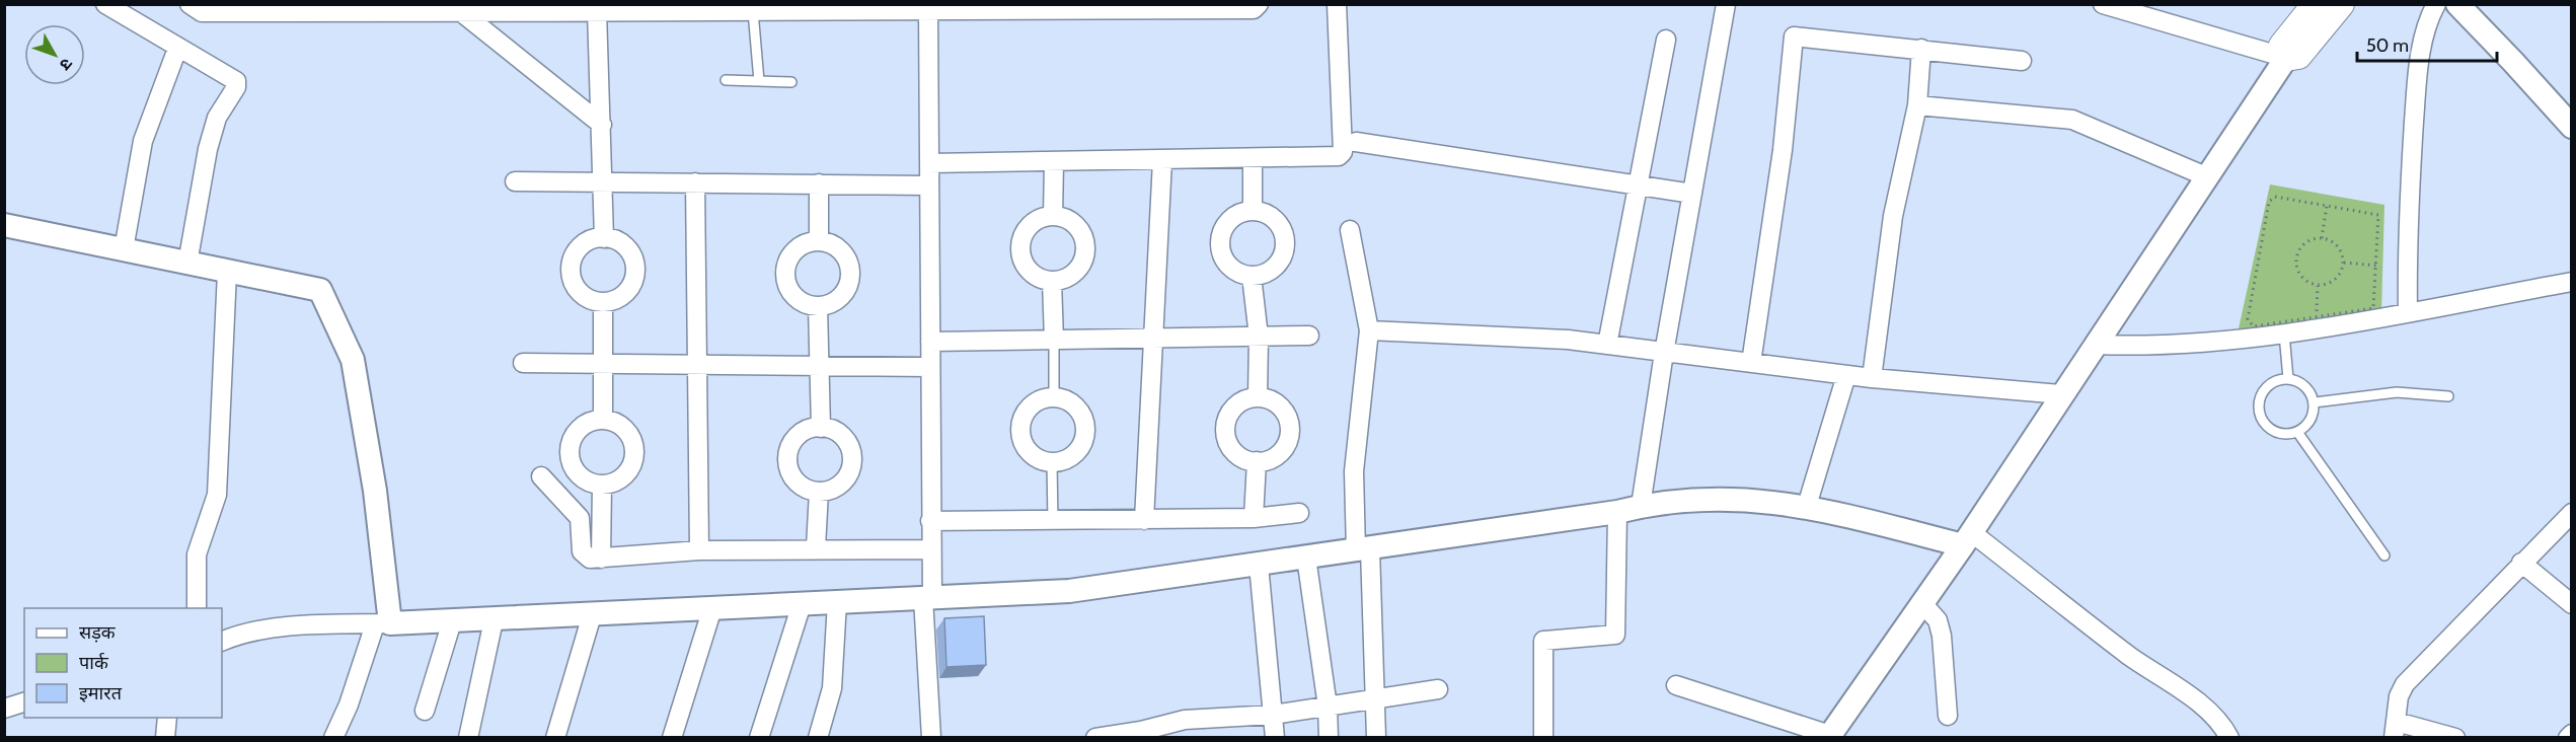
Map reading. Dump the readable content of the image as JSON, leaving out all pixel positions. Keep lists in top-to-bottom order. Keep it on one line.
{"legend":["सड़क","पार्क","इमारत"],"scale_bar":"50 m","north":"bottom right"}
